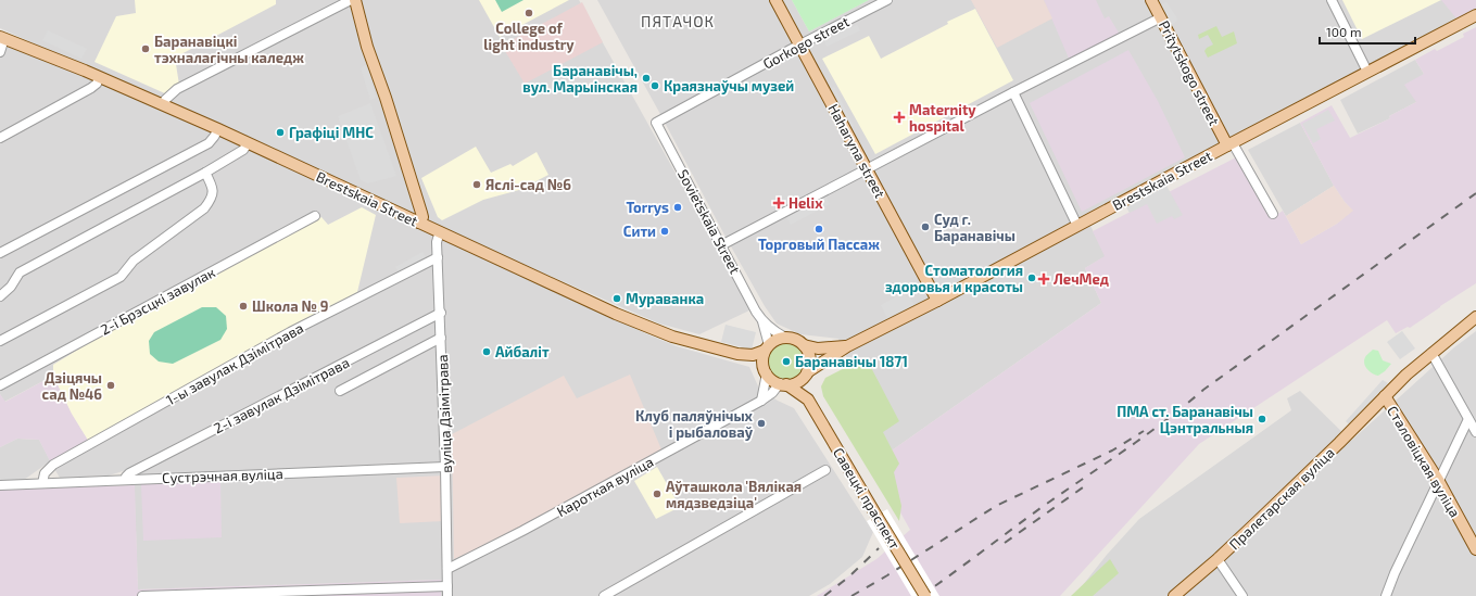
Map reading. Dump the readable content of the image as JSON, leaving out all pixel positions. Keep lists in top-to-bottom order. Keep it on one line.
{"streets":{"main road":["Pritytskogo street","Haharyna street","Brestskaia Street","Сталовіцкая вуліца","Савецкі праспект","Пралетарская вуліца"],"street":["Gorkogo street","Sovietskaia Street","2-і Брэсцкі завулак","1-ы завулак Дзімітрава","2-і завулак Дзімітрава","вуліца Дзімітрава","Сустрэчная вуліца","Кароткая вуліца"]},"crossings":[["Gorkogo street","Haharyna street"],["Gorkogo street","Sovietskaia Street"],["Pritytskogo street","Brestskaia Street"],["Haharyna street","Brestskaia Street"],["Brestskaia Street","Sovietskaia Street"],["Brestskaia Street","вуліца Дзімітрава"],["Brestskaia Street","Кароткая вуліца"],["Brestskaia Street","Савецкі праспект"],["Sovietskaia Street","Кароткая вуліца"],["Sovietskaia Street","Савецкі праспект"],["1-ы завулак Дзімітрава","вуліца Дзімітрава"],["1-ы завулак Дзімітрава","Сустрэчная вуліца"],["2-і завулак Дзімітрава","вуліца Дзімітрава"],["2-і завулак Дзімітрава","Сустрэчная вуліца"],["вуліца Дзімітрава","Сустрэчная вуліца"],["вуліца Дзімітрава","Кароткая вуліца"],["Сталовіцкая вуліца","Пралетарская вуліца"],["Кароткая вуліца","Савецкі праспект"]],"districts":["ПЯТАЧОК"],"places":{"other":["College of light industry","Баранавіцкі тэхналагічны каледж","Баранавічы, вул. Марыінская","Краязнаўчы музей","Графіці МНС","Яслі-сад №6","Torrys","Суд г. Баранавічы","Торговый Пассаж","Сити","Стоматология здоровья и красоты","Мураванка","Школа № 9","Айбаліт","Баранавічы 1871","Дзіцячы сад №46","ПМА ст. Баранавічы Цэнтральныя","Клуб паляўнічых і рыбаловаў","Аўташкола 'Вялікая мядзведзіца'"],"health":["Maternity hospital","Helix","ЛечМед"]},"scale_bar":"100 m"}
